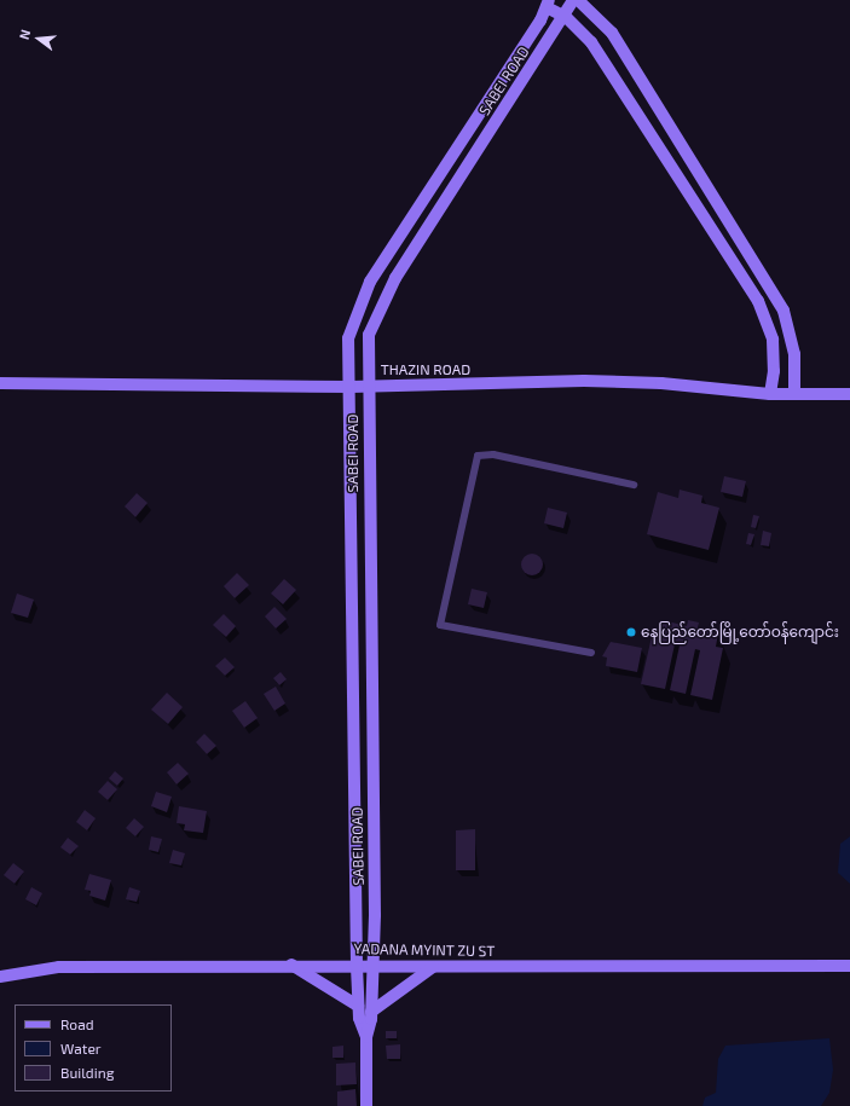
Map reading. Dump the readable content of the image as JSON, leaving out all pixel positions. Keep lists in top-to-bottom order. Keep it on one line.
{"streets":{"street":["SABEI ROAD","THAZIN ROAD","YADANA MYINT ZU ST"]},"crossings":[["SABEI ROAD","THAZIN ROAD"],["SABEI ROAD","YADANA MYINT ZU ST"]],"places":["နေပြည်တော်မြို့တော်ဝန်ကျောင်း"],"legend":["Road","Water","Building"],"north":"left"}
